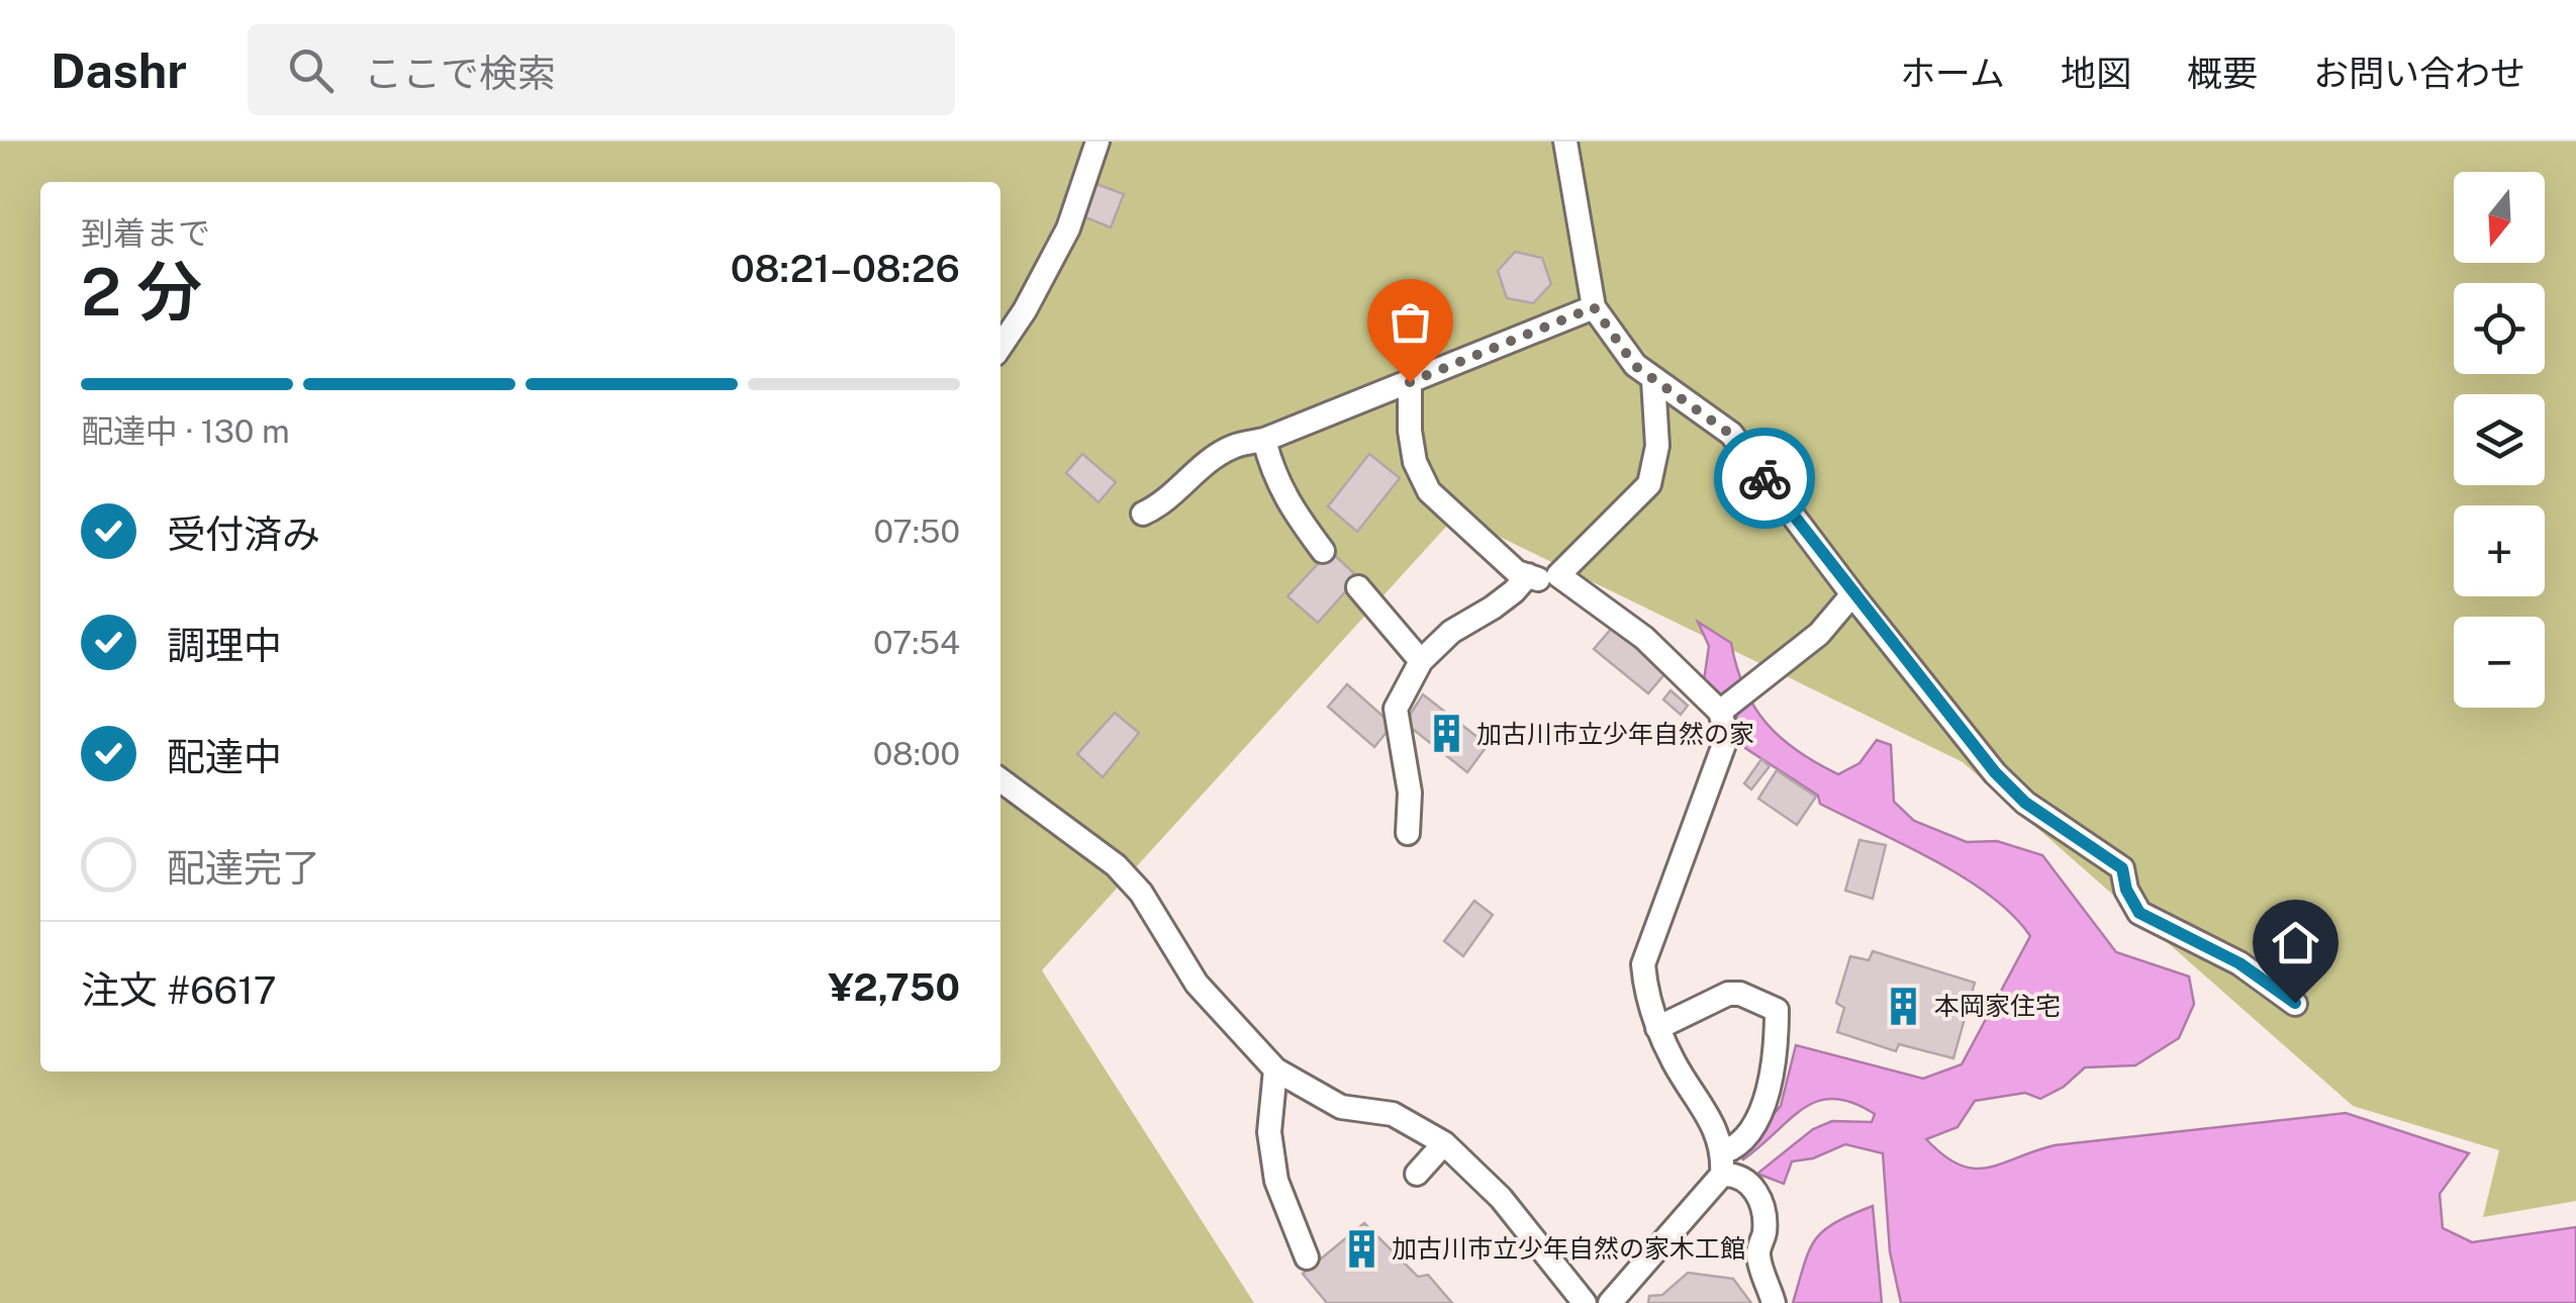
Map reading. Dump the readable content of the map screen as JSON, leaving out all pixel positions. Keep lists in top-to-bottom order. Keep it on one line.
{"places":{"building":["加古川市立少年自然の家","本岡家住宅","加古川市立少年自然の家木工館"]},"north":"bottom","page":{"header":"Dashr","search":"ここで検索","nav":["ホーム","地図","概要","お問い合わせ"],"map_buttons":["+","−"],"heading":["2 分","到着まで","08:21–08:26"],"panel":["注文 #6617","¥2,750"],"bar":"配達中 · 130 m","list":[["受付済み","07:50"],["調理中","07:54"],["配達中","08:00"],"配達完了"]}}
